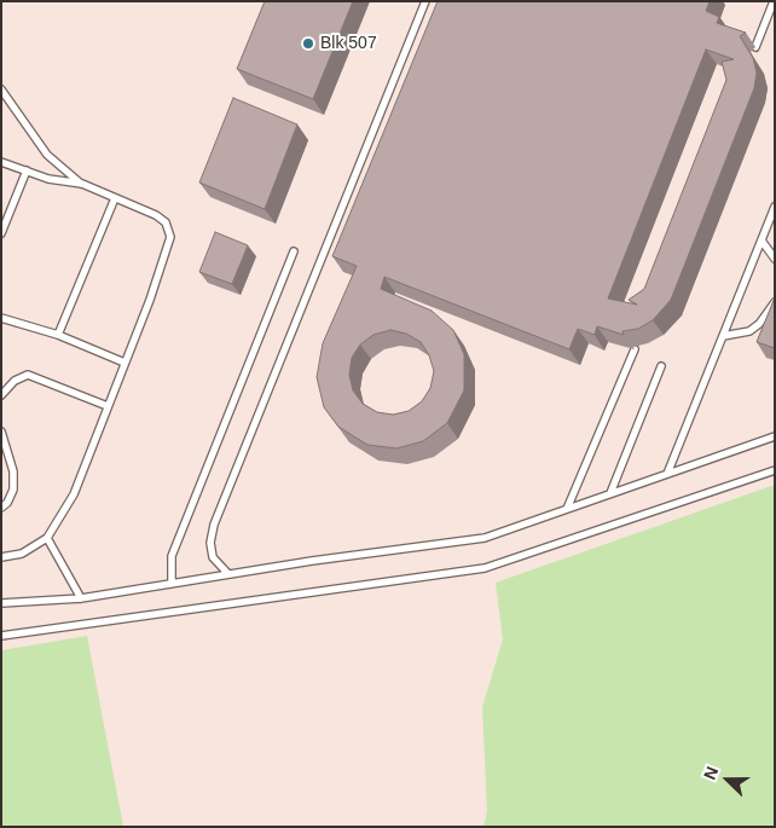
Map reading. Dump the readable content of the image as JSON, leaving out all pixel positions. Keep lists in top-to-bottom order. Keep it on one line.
{"places":["Blk 507"],"north":"left"}
